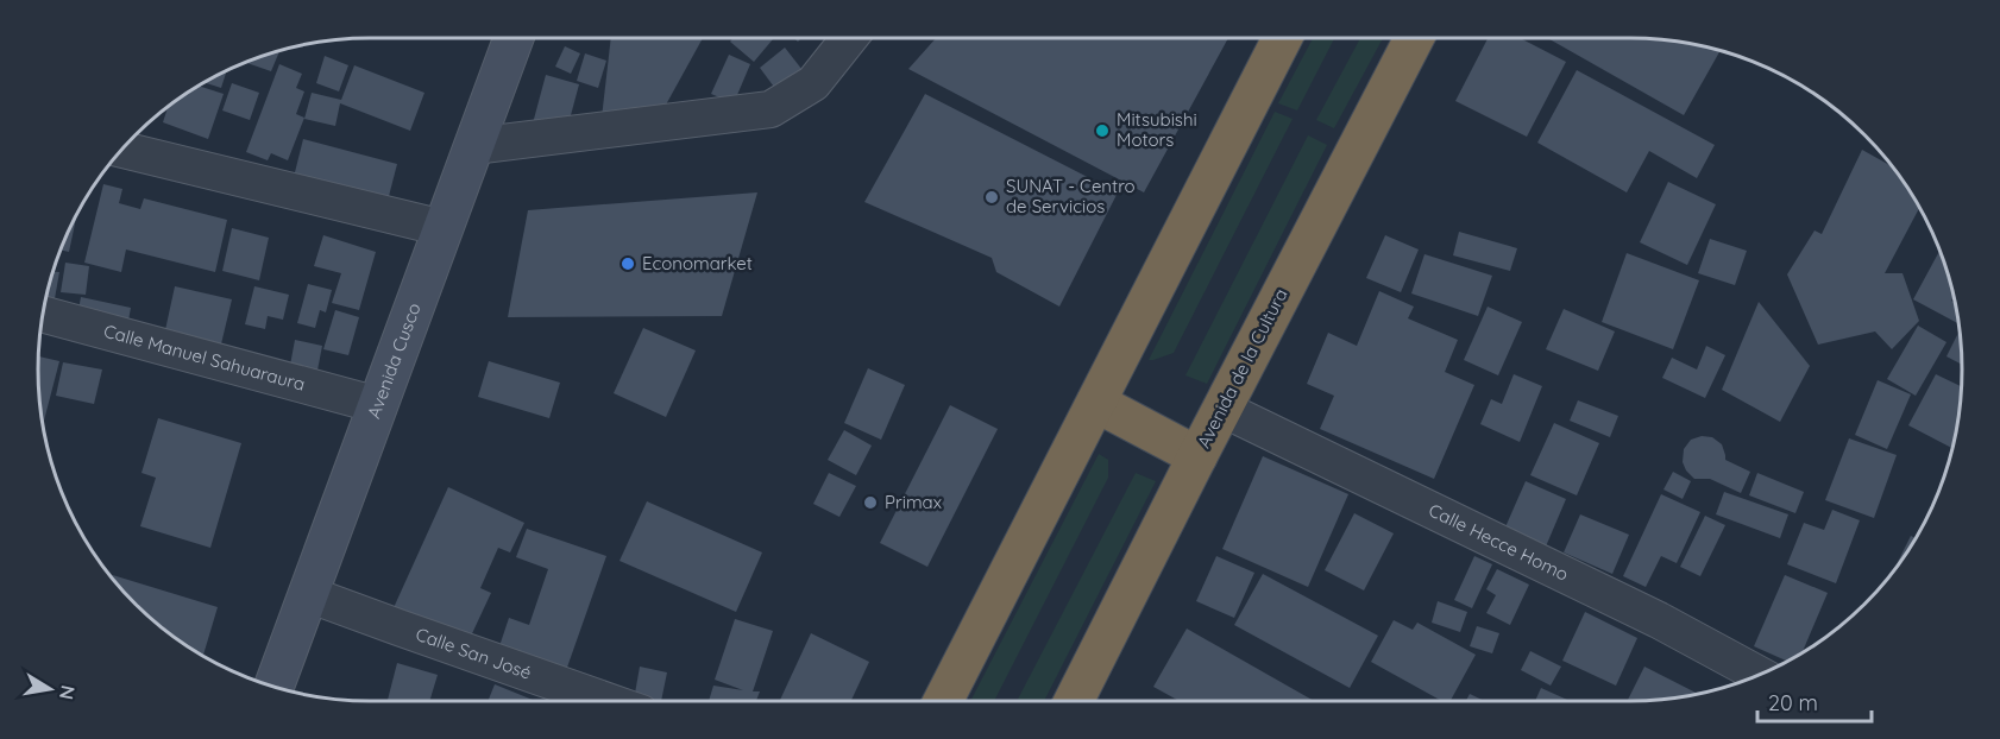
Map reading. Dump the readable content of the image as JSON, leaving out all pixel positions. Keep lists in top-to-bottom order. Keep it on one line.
{"streets":{"highway":["Avenida de la Cultura"],"street":["Calle Manuel Sahuaraura","Avenida Cusco","Calle Hecce Homo","Calle San José"]},"crossings":[["Calle Manuel Sahuaraura","Avenida Cusco"],["Avenida Cusco","Calle San José"],["Avenida de la Cultura","Calle Hecce Homo"]],"places":["Mitsubishi Motors","SUNAT - Centro de Servicios","Economarket","Primax"],"scale_bar":"20 m","north":"right"}
